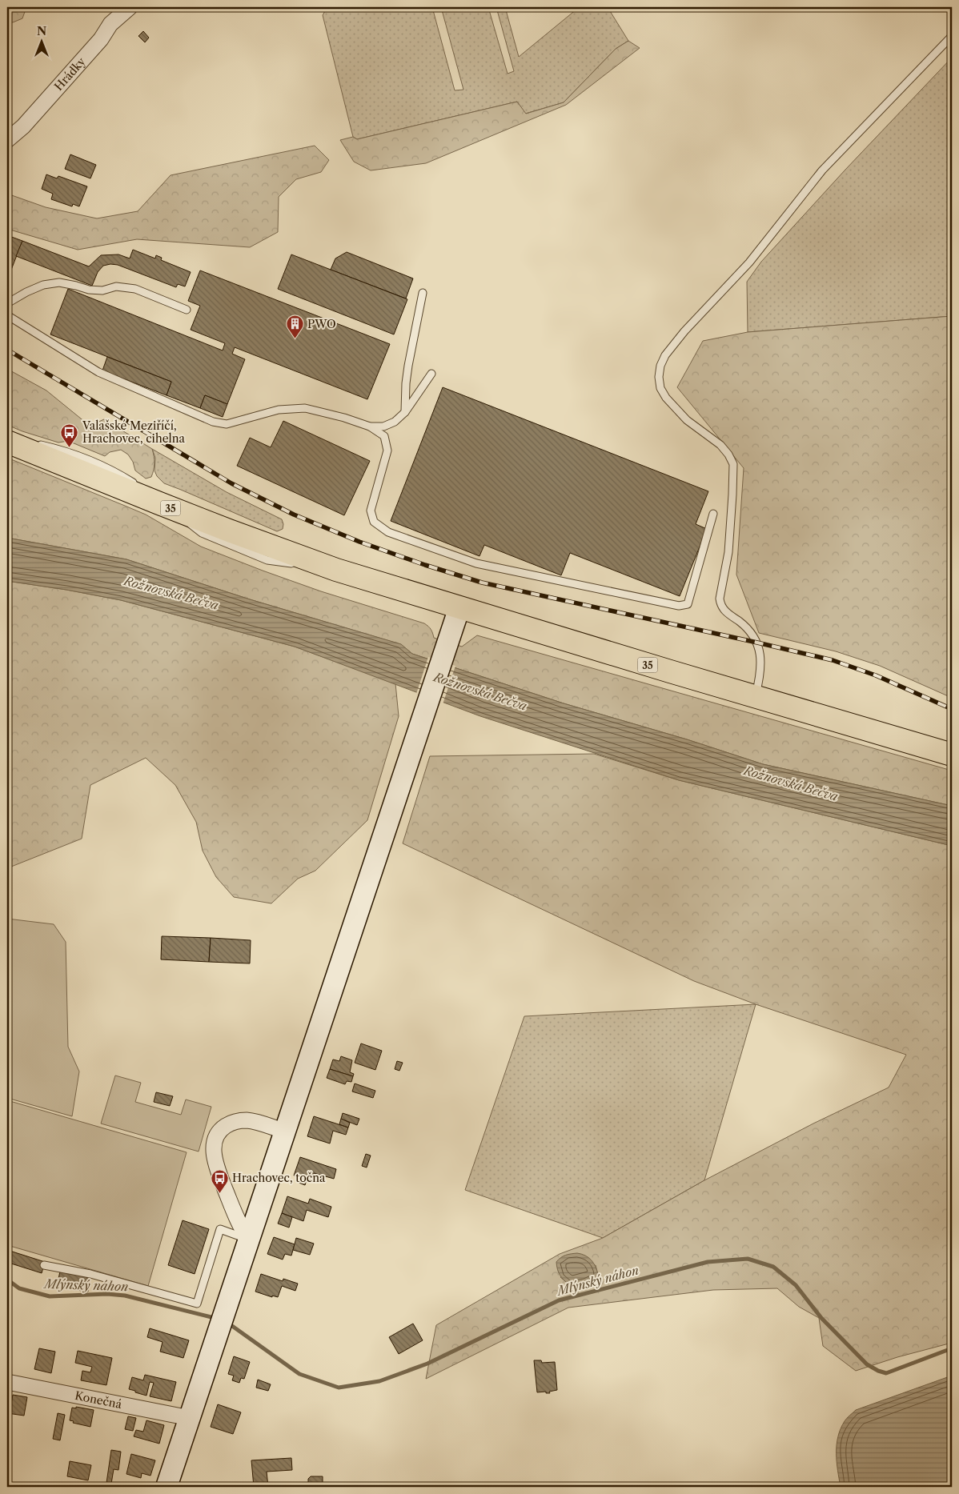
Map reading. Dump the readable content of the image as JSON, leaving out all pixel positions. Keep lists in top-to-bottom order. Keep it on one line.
{"streets":{"main road":["35"],"street":["Hrádky","Konečná"]},"water":["Rožnovská Bečva","Mlýnský náhon"],"places":{"building":["PWO"],"bus stop":["Valašské Meziříčí, Hrachovec, cihelna","Hrachovec, točna"]},"north":"top"}
